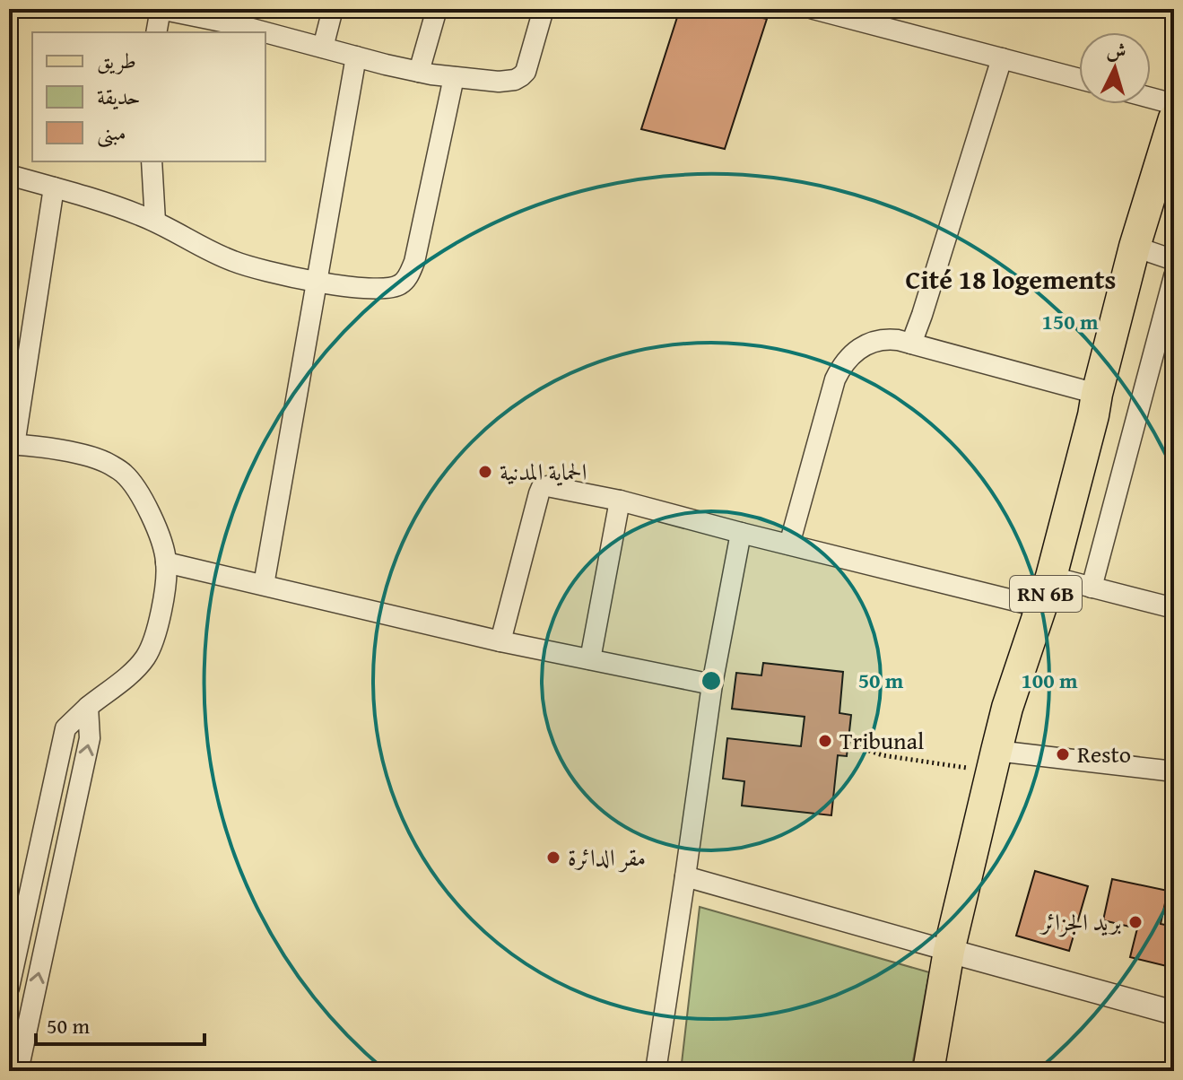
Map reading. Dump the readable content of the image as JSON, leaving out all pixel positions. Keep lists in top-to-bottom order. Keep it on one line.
{"streets":{"main road":["RN 6B"]},"districts":["Cité 18 logements"],"places":["الحماية المدنية","Tribunal","Resto","مقر الدائرة","بريد الجزائر"],"legend":["طريق","حديقة","مبنى"],"scale_bar":"50 m","north":"top","rings":["150 m","50 m","100 m"]}
